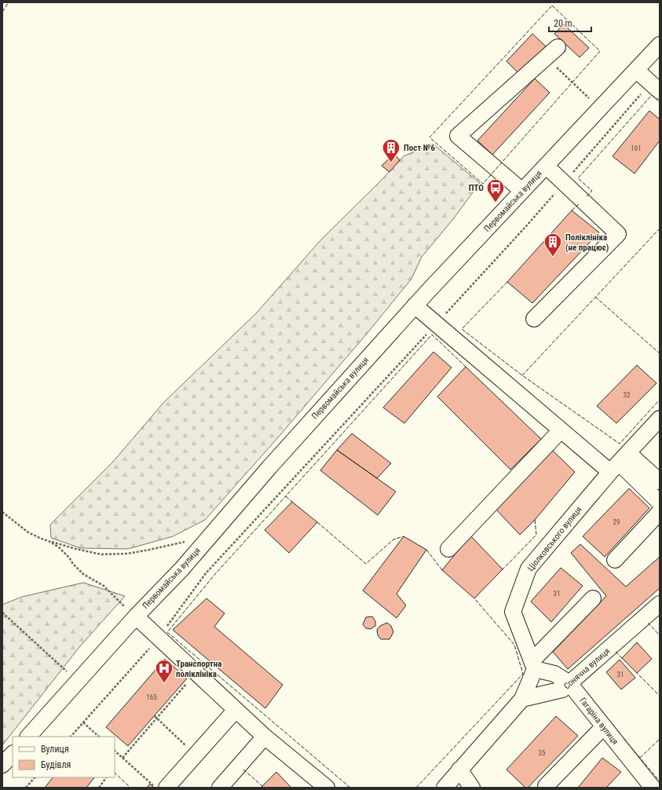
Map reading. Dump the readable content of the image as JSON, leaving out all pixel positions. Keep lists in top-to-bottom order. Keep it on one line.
{"streets":{"street":["Первомайська вулиця","Ціолковського вулиця","Сонячна вулиця","Гагаріна вулиця"]},"crossings":[["Ціолковського вулиця","Гагаріна вулиця"],["Сонячна вулиця","Гагаріна вулиця"]],"places":{"building":["Пост №6","Поліклініка (не працює)"],"bus stop":["ПТО"],"hospital":["Транспортна поліклініка"]},"house_numbers":["161","32","29","31","31","165","35"],"legend":["Вулиця","Будівля"],"scale_bar":"20 m"}
